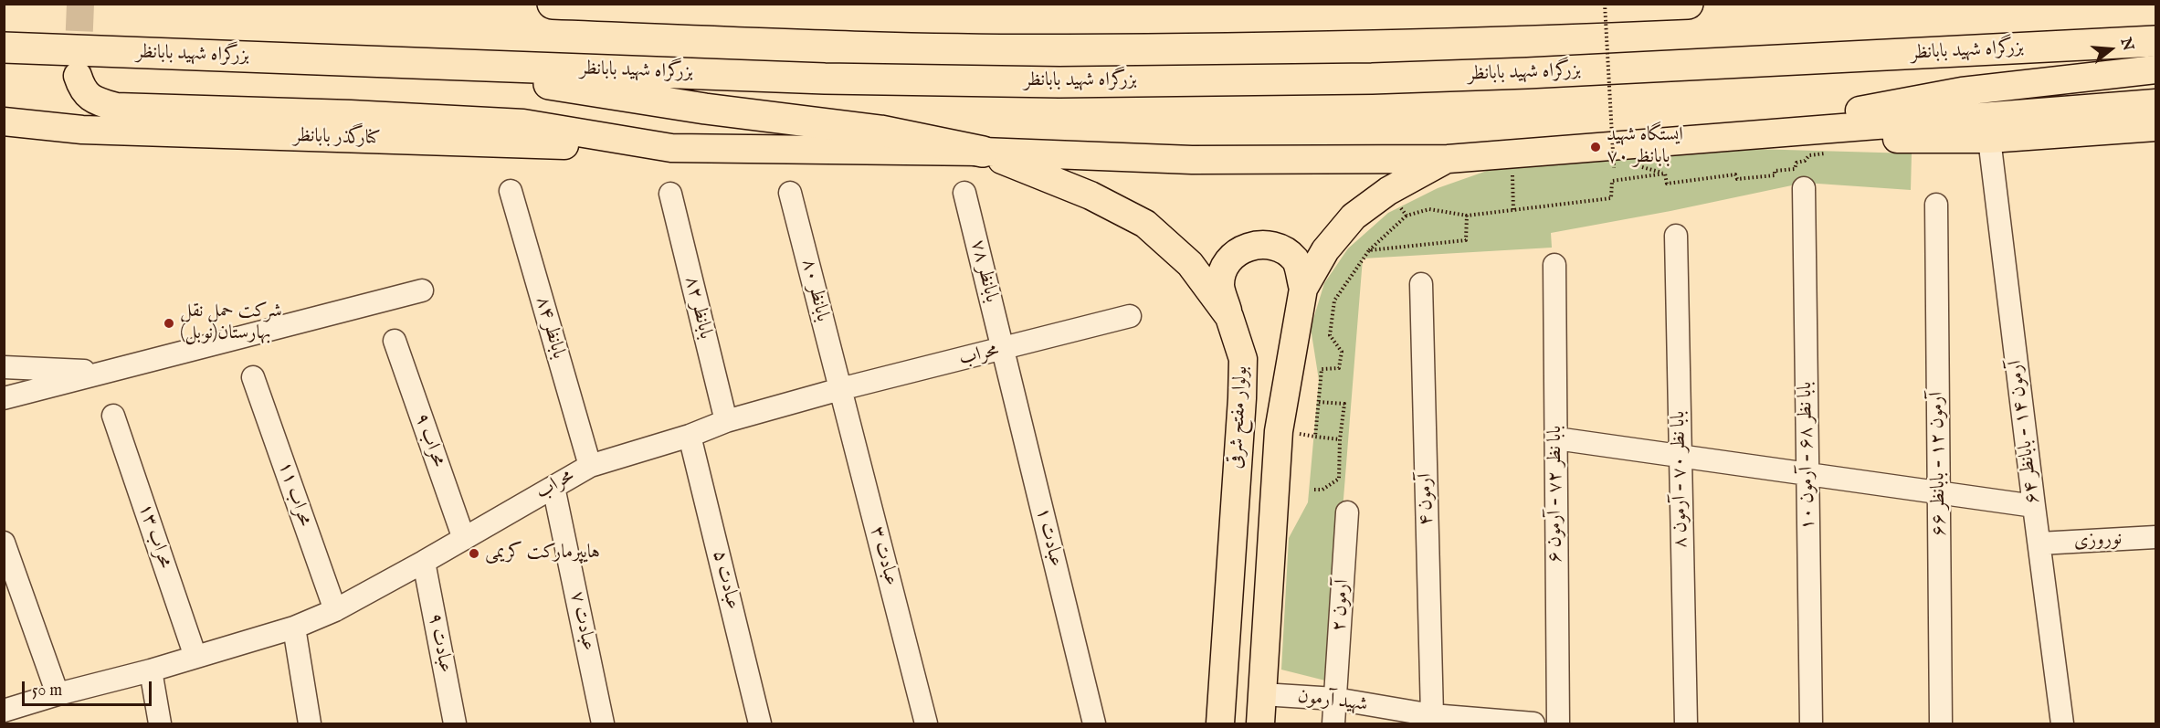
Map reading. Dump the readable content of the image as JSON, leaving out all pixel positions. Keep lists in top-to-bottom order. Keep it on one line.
{"streets":{"highway":["بزرگراه شهید بابانظر"],"main road":["کنارگذر بابانظر","بولوار مفتح شرقی"],"street":["بابانظر ۷۸","بابانظر ۸۰","بابانظر ۸۲","بابانظر ۸۴","محراب","آرمون ۱۴ - بابانظر ۶۴","محراب ۹","بابا نظر ۶۸ - آرمون ۱۰","آرمون ۱۲ - بابانظر ۶۶","بابا نظر ۷۰ - آرمون ۸","محراب ۱۱","بابا نظر ۷۲ - آرمون ۶","آرمون ۴","محراب ۱۳","عبادت ۱","نوروزی","عبادت ۳","عبادت ۵","آرمون ۲","عبادت ۷","عبادت ۹","شهید آرمون"]},"crossings":[["بابانظر ۷۸","محراب"],["بابانظر ۷۸","عبادت ۱"],["بابانظر ۸۰","محراب"],["بابانظر ۸۰","عبادت ۳"],["بابانظر ۸۲","محراب"],["بابانظر ۸۴","محراب"],["محراب","محراب ۹"],["محراب","محراب ۱۱"],["محراب","محراب ۱۳"],["محراب","عبادت ۱"],["محراب","عبادت ۳"],["محراب","عبادت ۵"],["محراب","عبادت ۷"],["محراب","عبادت ۹"],["بولوار مفتح شرقی","شهید آرمون"],["آرمون ۱۴ - بابانظر ۶۴","نوروزی"],["آرمون ۴","شهید آرمون"],["آرمون ۲","شهید آرمون"]],"places":["ایستگاه شهید بابانظر ۷۰","شرکت حمل نقل بهارستان(نوبل)","هایپرمارکت کریمی"],"scale_bar":"50 m","north":"right"}
